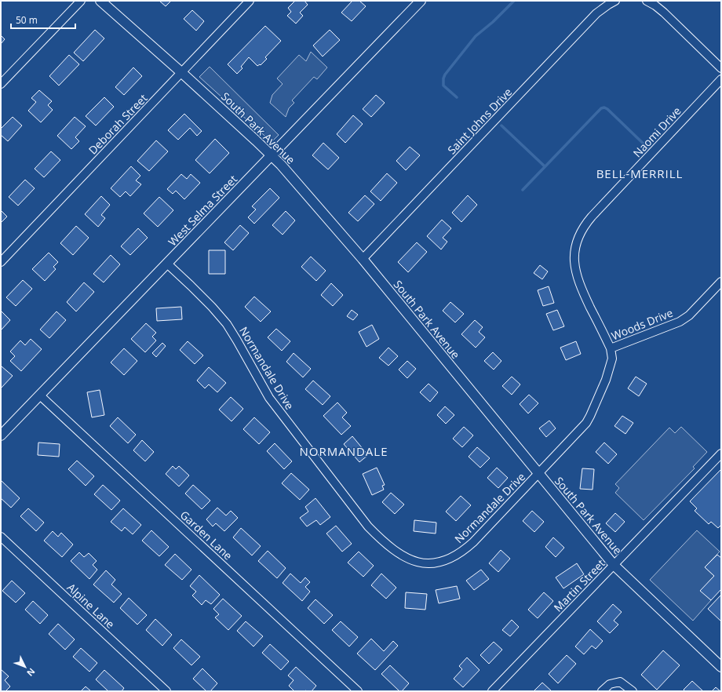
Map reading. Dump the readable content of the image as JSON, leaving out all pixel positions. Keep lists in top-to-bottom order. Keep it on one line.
{"streets":{"street":["Saint Johns Drive","Deborah Street","South Park Avenue","Naomi Drive","West Selma Street","Woods Drive","Normandale Drive","Garden Lane","Martin Street","Alpine Lane"]},"crossings":[["Saint Johns Drive","South Park Avenue"],["Deborah Street","South Park Avenue"],["South Park Avenue","West Selma Street"],["South Park Avenue","Woods Drive"],["South Park Avenue","Normandale Drive"],["South Park Avenue","Martin Street"],["Naomi Drive","Woods Drive"],["West Selma Street","Normandale Drive"],["West Selma Street","Garden Lane"],["Woods Drive","Normandale Drive"]],"districts":["BELL-MERRILL","NORMANDALE"],"scale_bar":"50 m","north":"bottom right"}
